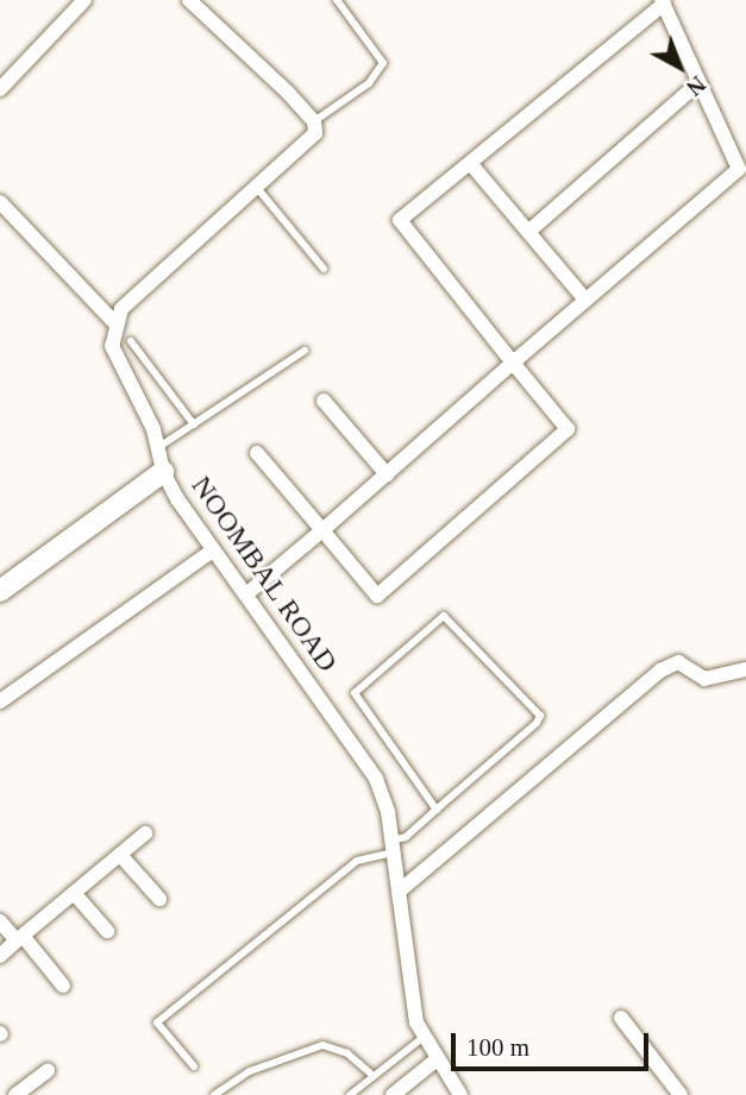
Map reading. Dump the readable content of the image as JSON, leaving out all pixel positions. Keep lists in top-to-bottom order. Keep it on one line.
{"streets":{"street":["NOOMBAL ROAD"]},"scale_bar":"100 m","north":"bottom right"}
